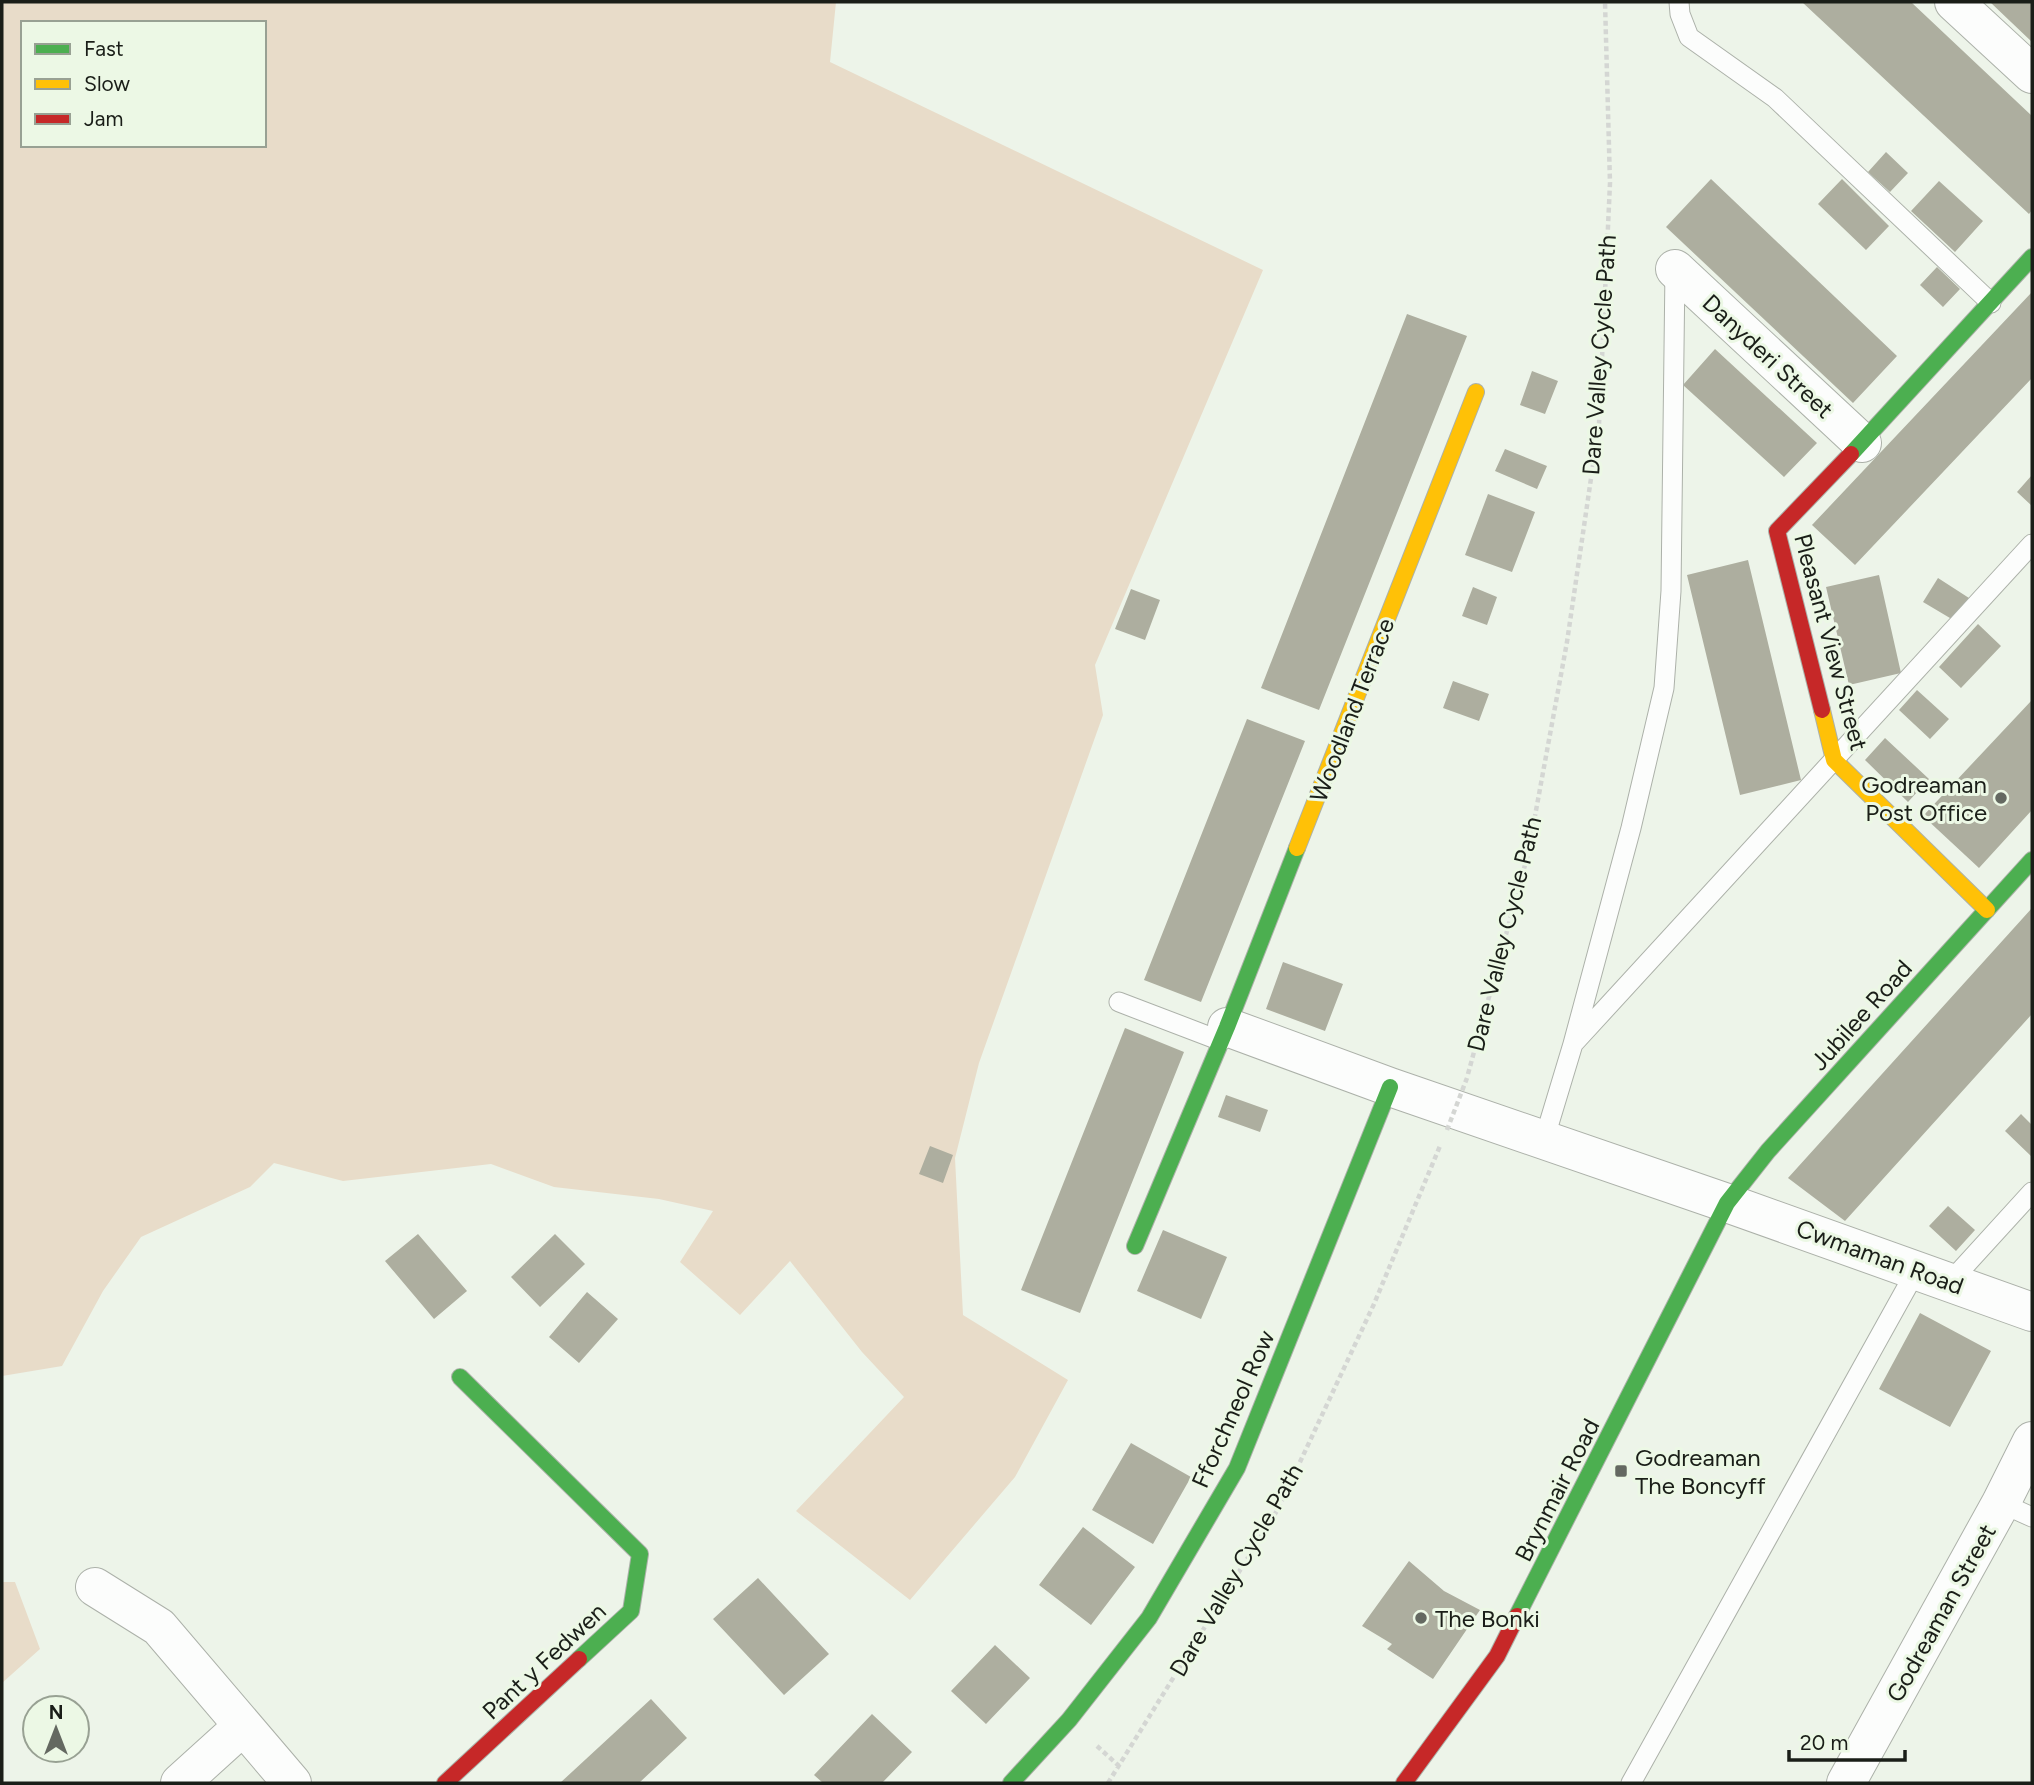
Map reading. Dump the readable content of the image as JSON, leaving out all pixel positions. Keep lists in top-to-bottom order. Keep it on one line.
{"streets":{"street":["Danyderi Street","Pleasant View Street","Woodland Terrace","Jubilee Road","Cwmaman Road","Fforchneol Row","Brynmair Road","Godreaman Street","Pant y Fedwen"],"path":["Dare Valley Cycle Path"]},"crossings":[["Danyderi Street","Pleasant View Street"],["Pleasant View Street","Jubilee Road"],["Jubilee Road","Cwmaman Road"],["Jubilee Road","Brynmair Road"],["Cwmaman Road","Brynmair Road"]],"places":{"other":["Godreaman Post Office","The Bonki"],"transit":["Godreaman The Boncyff"]},"legend":["Fast","Slow","Jam"],"scale_bar":"20 m","north":"top"}
